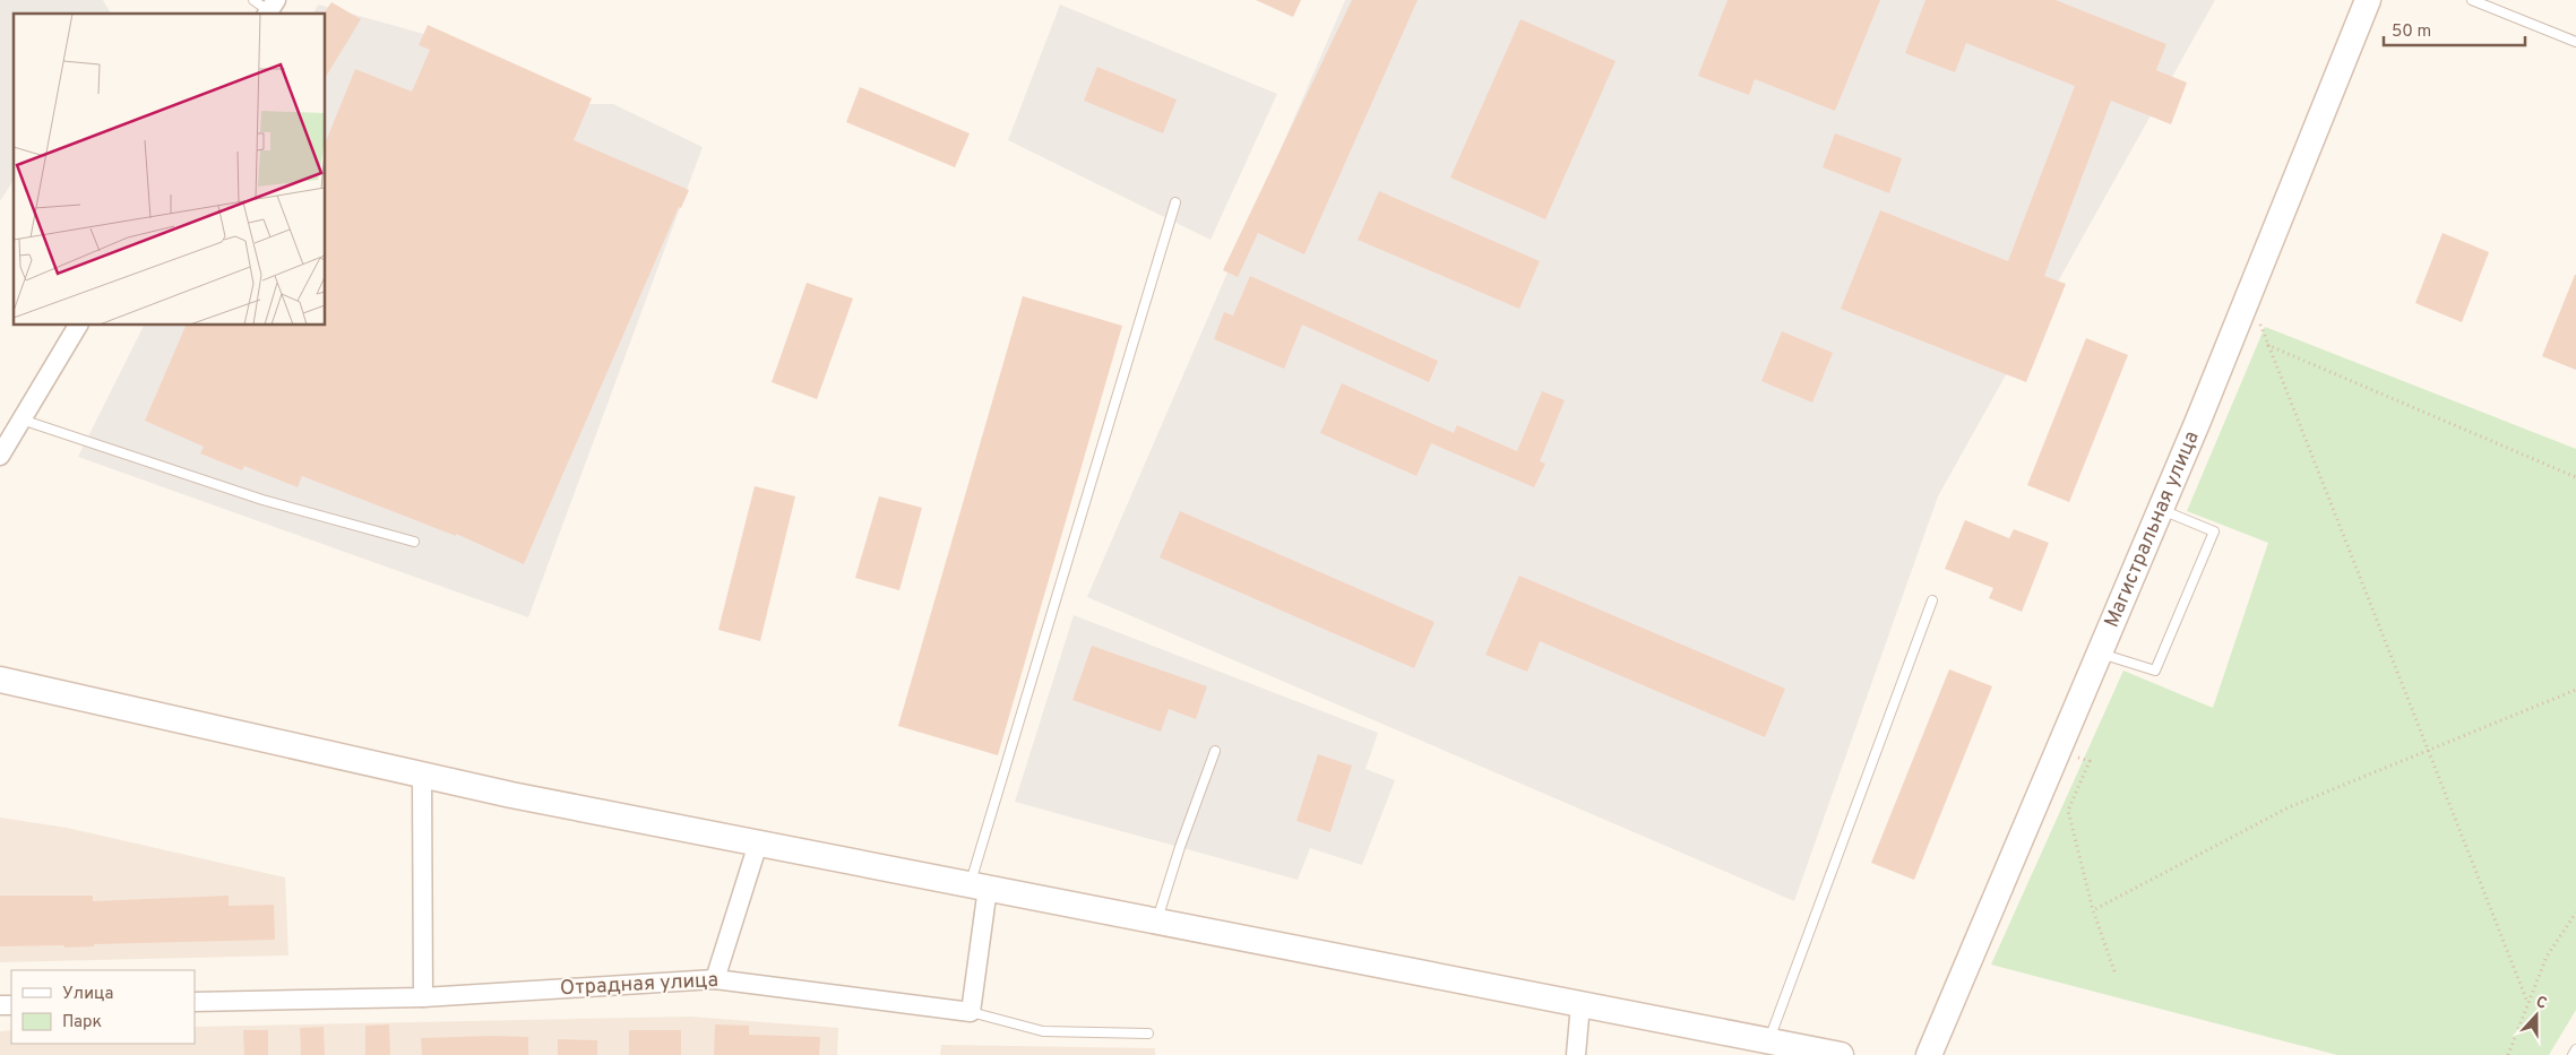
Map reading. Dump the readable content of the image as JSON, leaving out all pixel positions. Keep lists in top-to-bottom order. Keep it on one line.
{"streets":{"main road":["Магистральная улица"],"street":["Отрадная улица"]},"legend":["Улица","Парк"],"scale_bar":"50 m","north":"top"}
